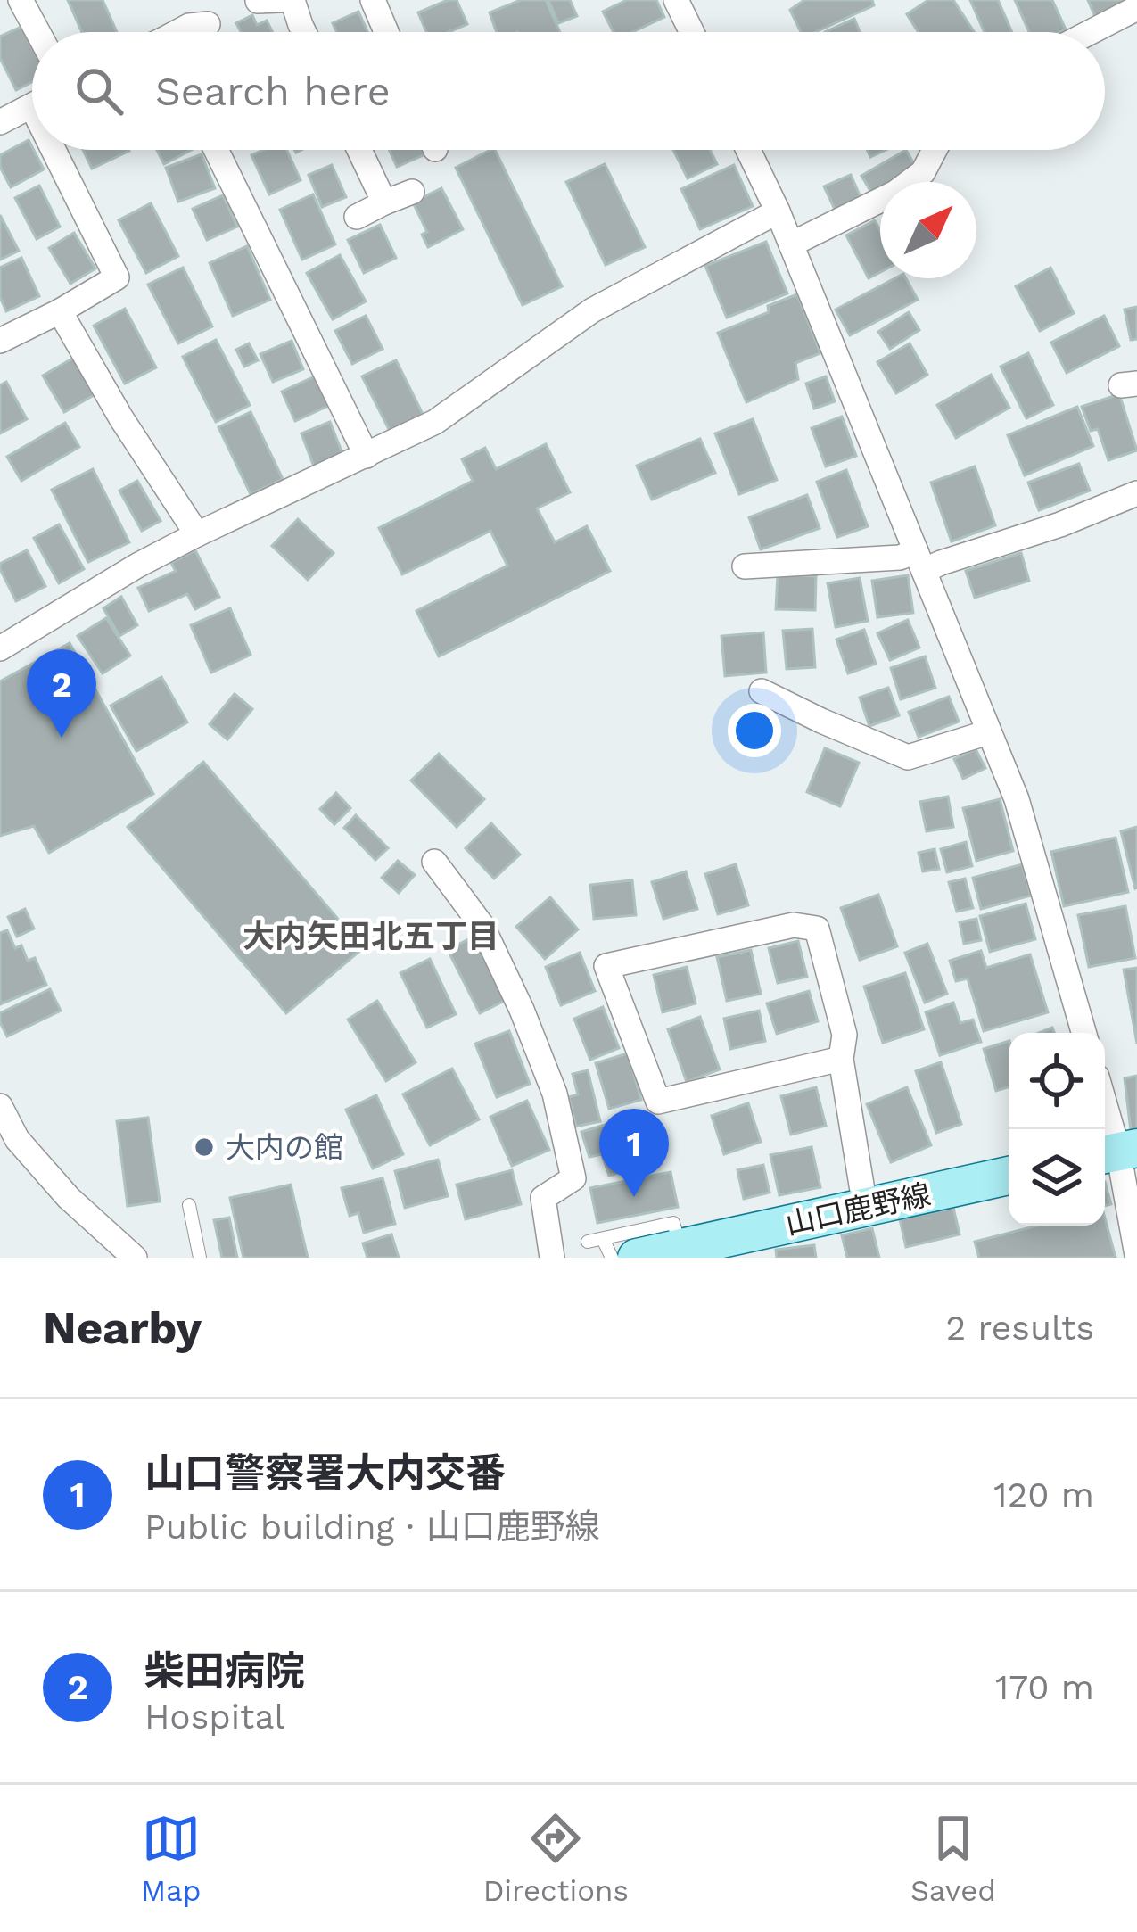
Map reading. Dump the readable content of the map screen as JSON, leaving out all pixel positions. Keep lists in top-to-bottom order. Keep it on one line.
{"streets":{"main road":["山口鹿野線"]},"districts":["大内矢田北五丁目"],"places":["大内の館"],"north":"top right","page":{"search":"Search here","pins":["2","1"],"heading":["Nearby","2 results"],"list":[{"mark":"1","name":"山口警察署大内交番","note":"Public building · 山口鹿野線","value":"120 m"},{"mark":"2","name":"柴田病院","note":"Hospital","value":"170 m"}],"nav":["Map","Directions","Saved"]}}
